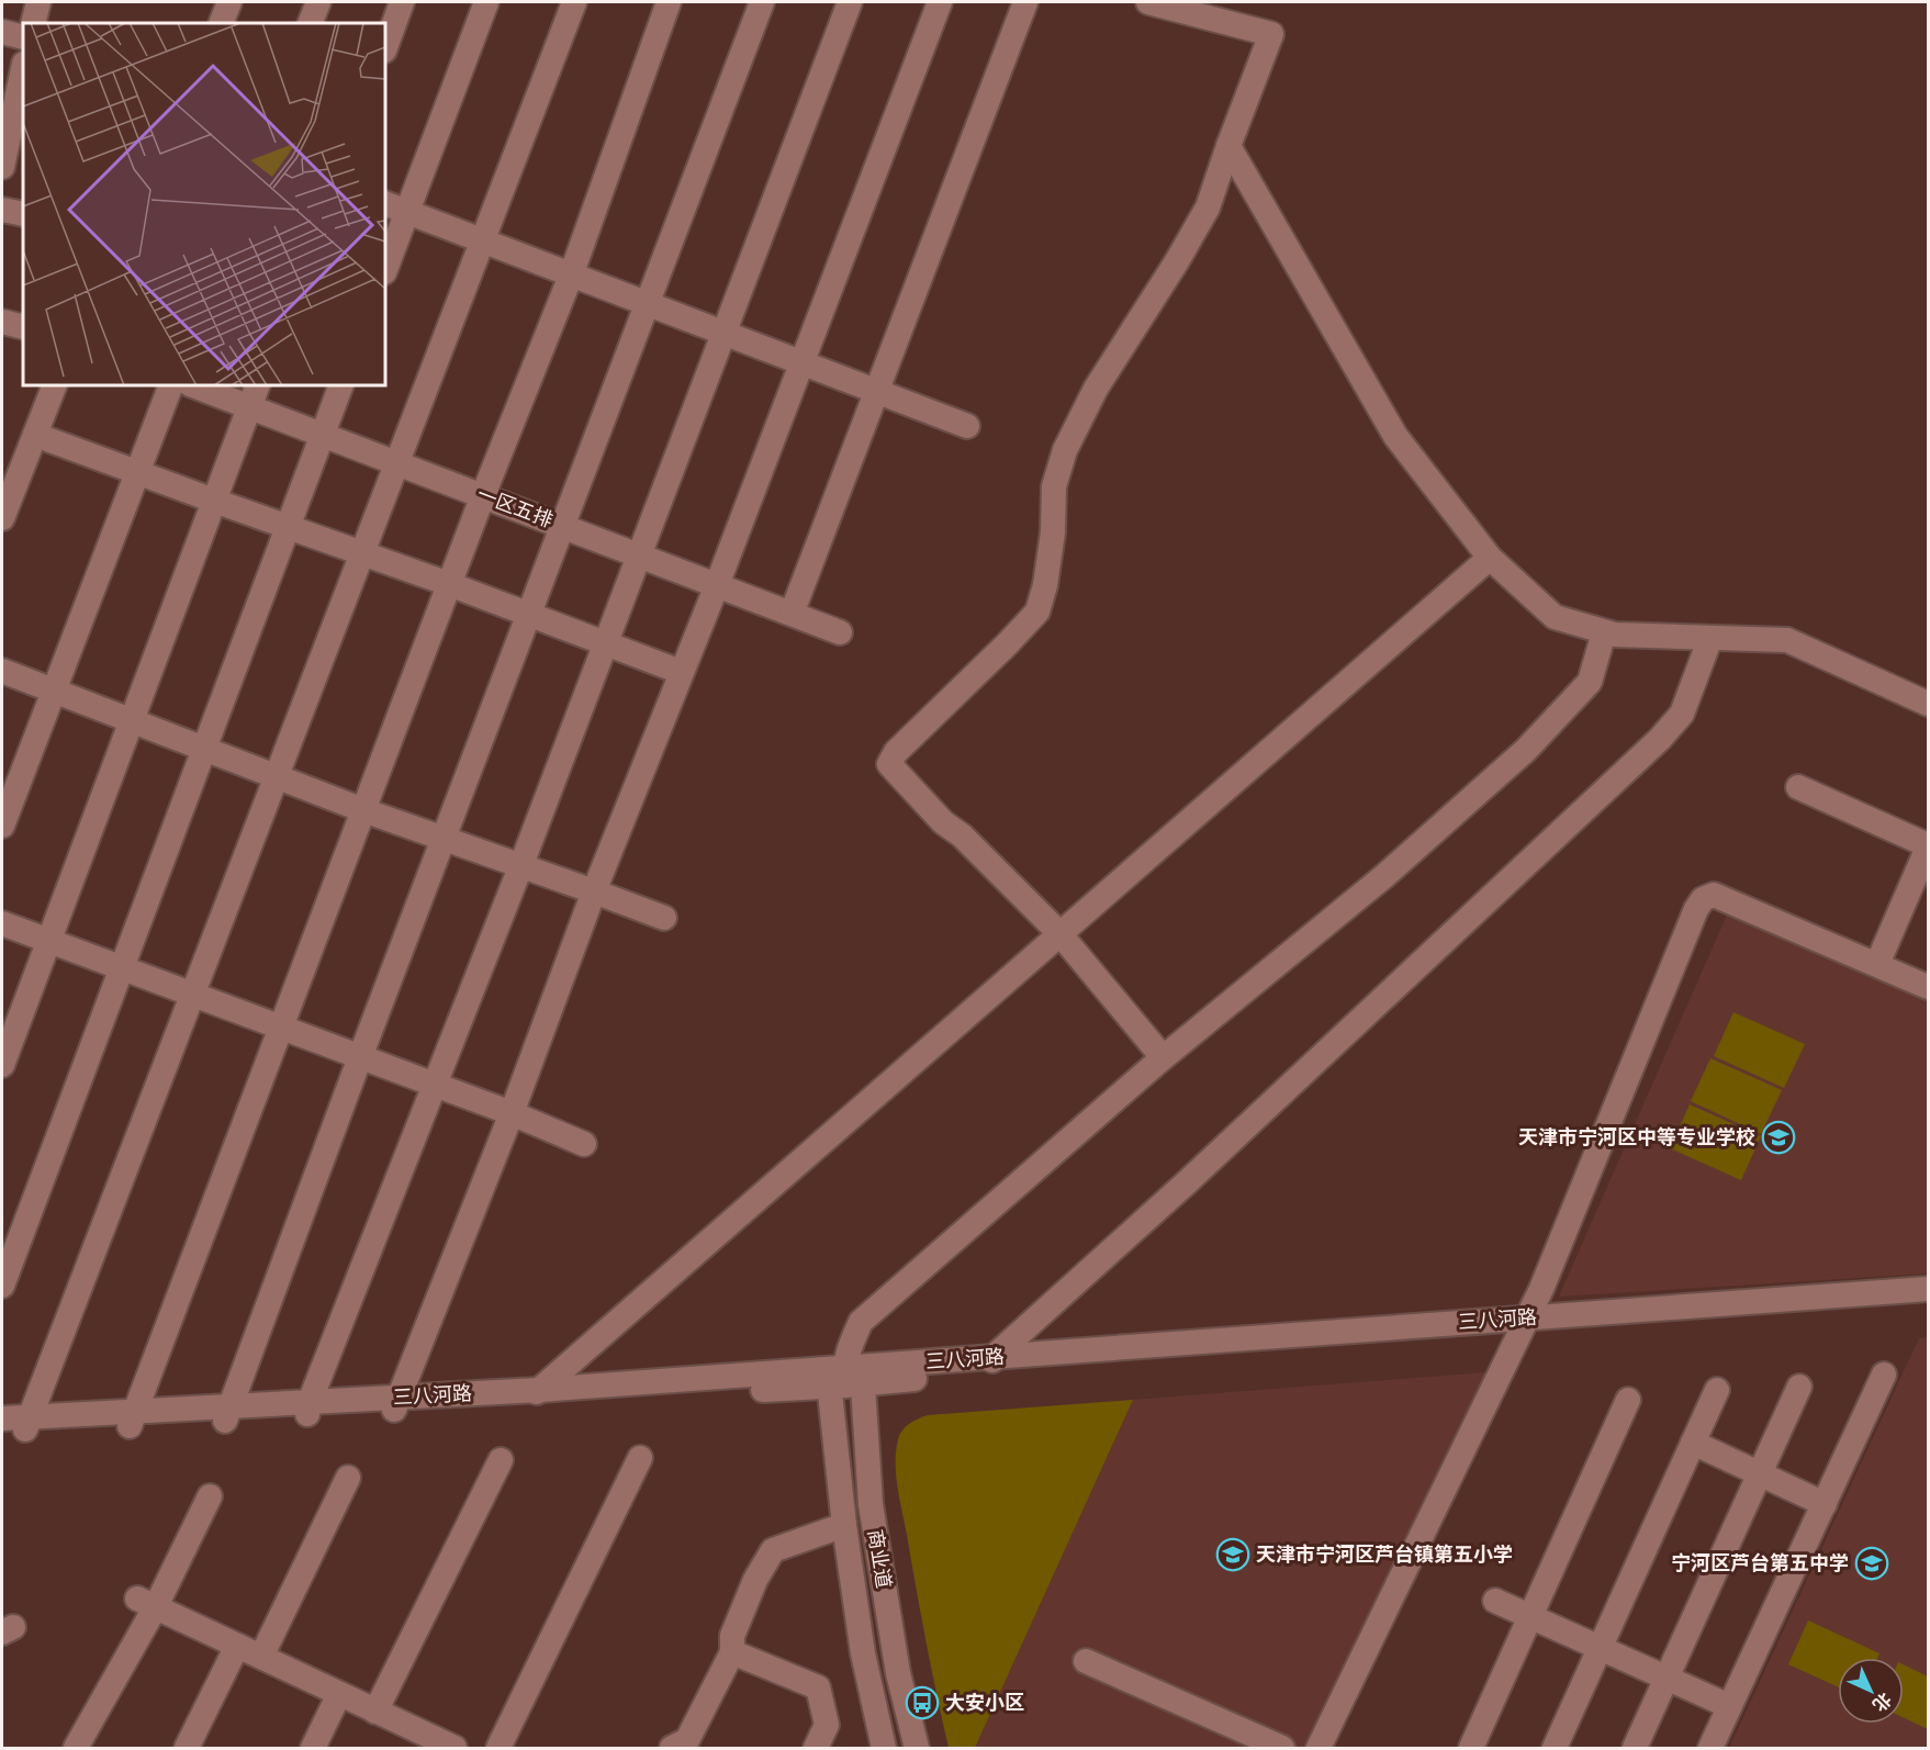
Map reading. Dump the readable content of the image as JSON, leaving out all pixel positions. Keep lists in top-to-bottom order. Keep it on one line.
{"streets":{"street":["一区五排","三八河路","商业道"]},"crossings":[["三八河路","商业道"]],"places":{"school or university":["天津市宁河区中等专业学校","天津市宁河区芦台镇第五小学","宁河区芦台第五中学"],"bus stop":["大安小区"]},"north":"bottom right"}
